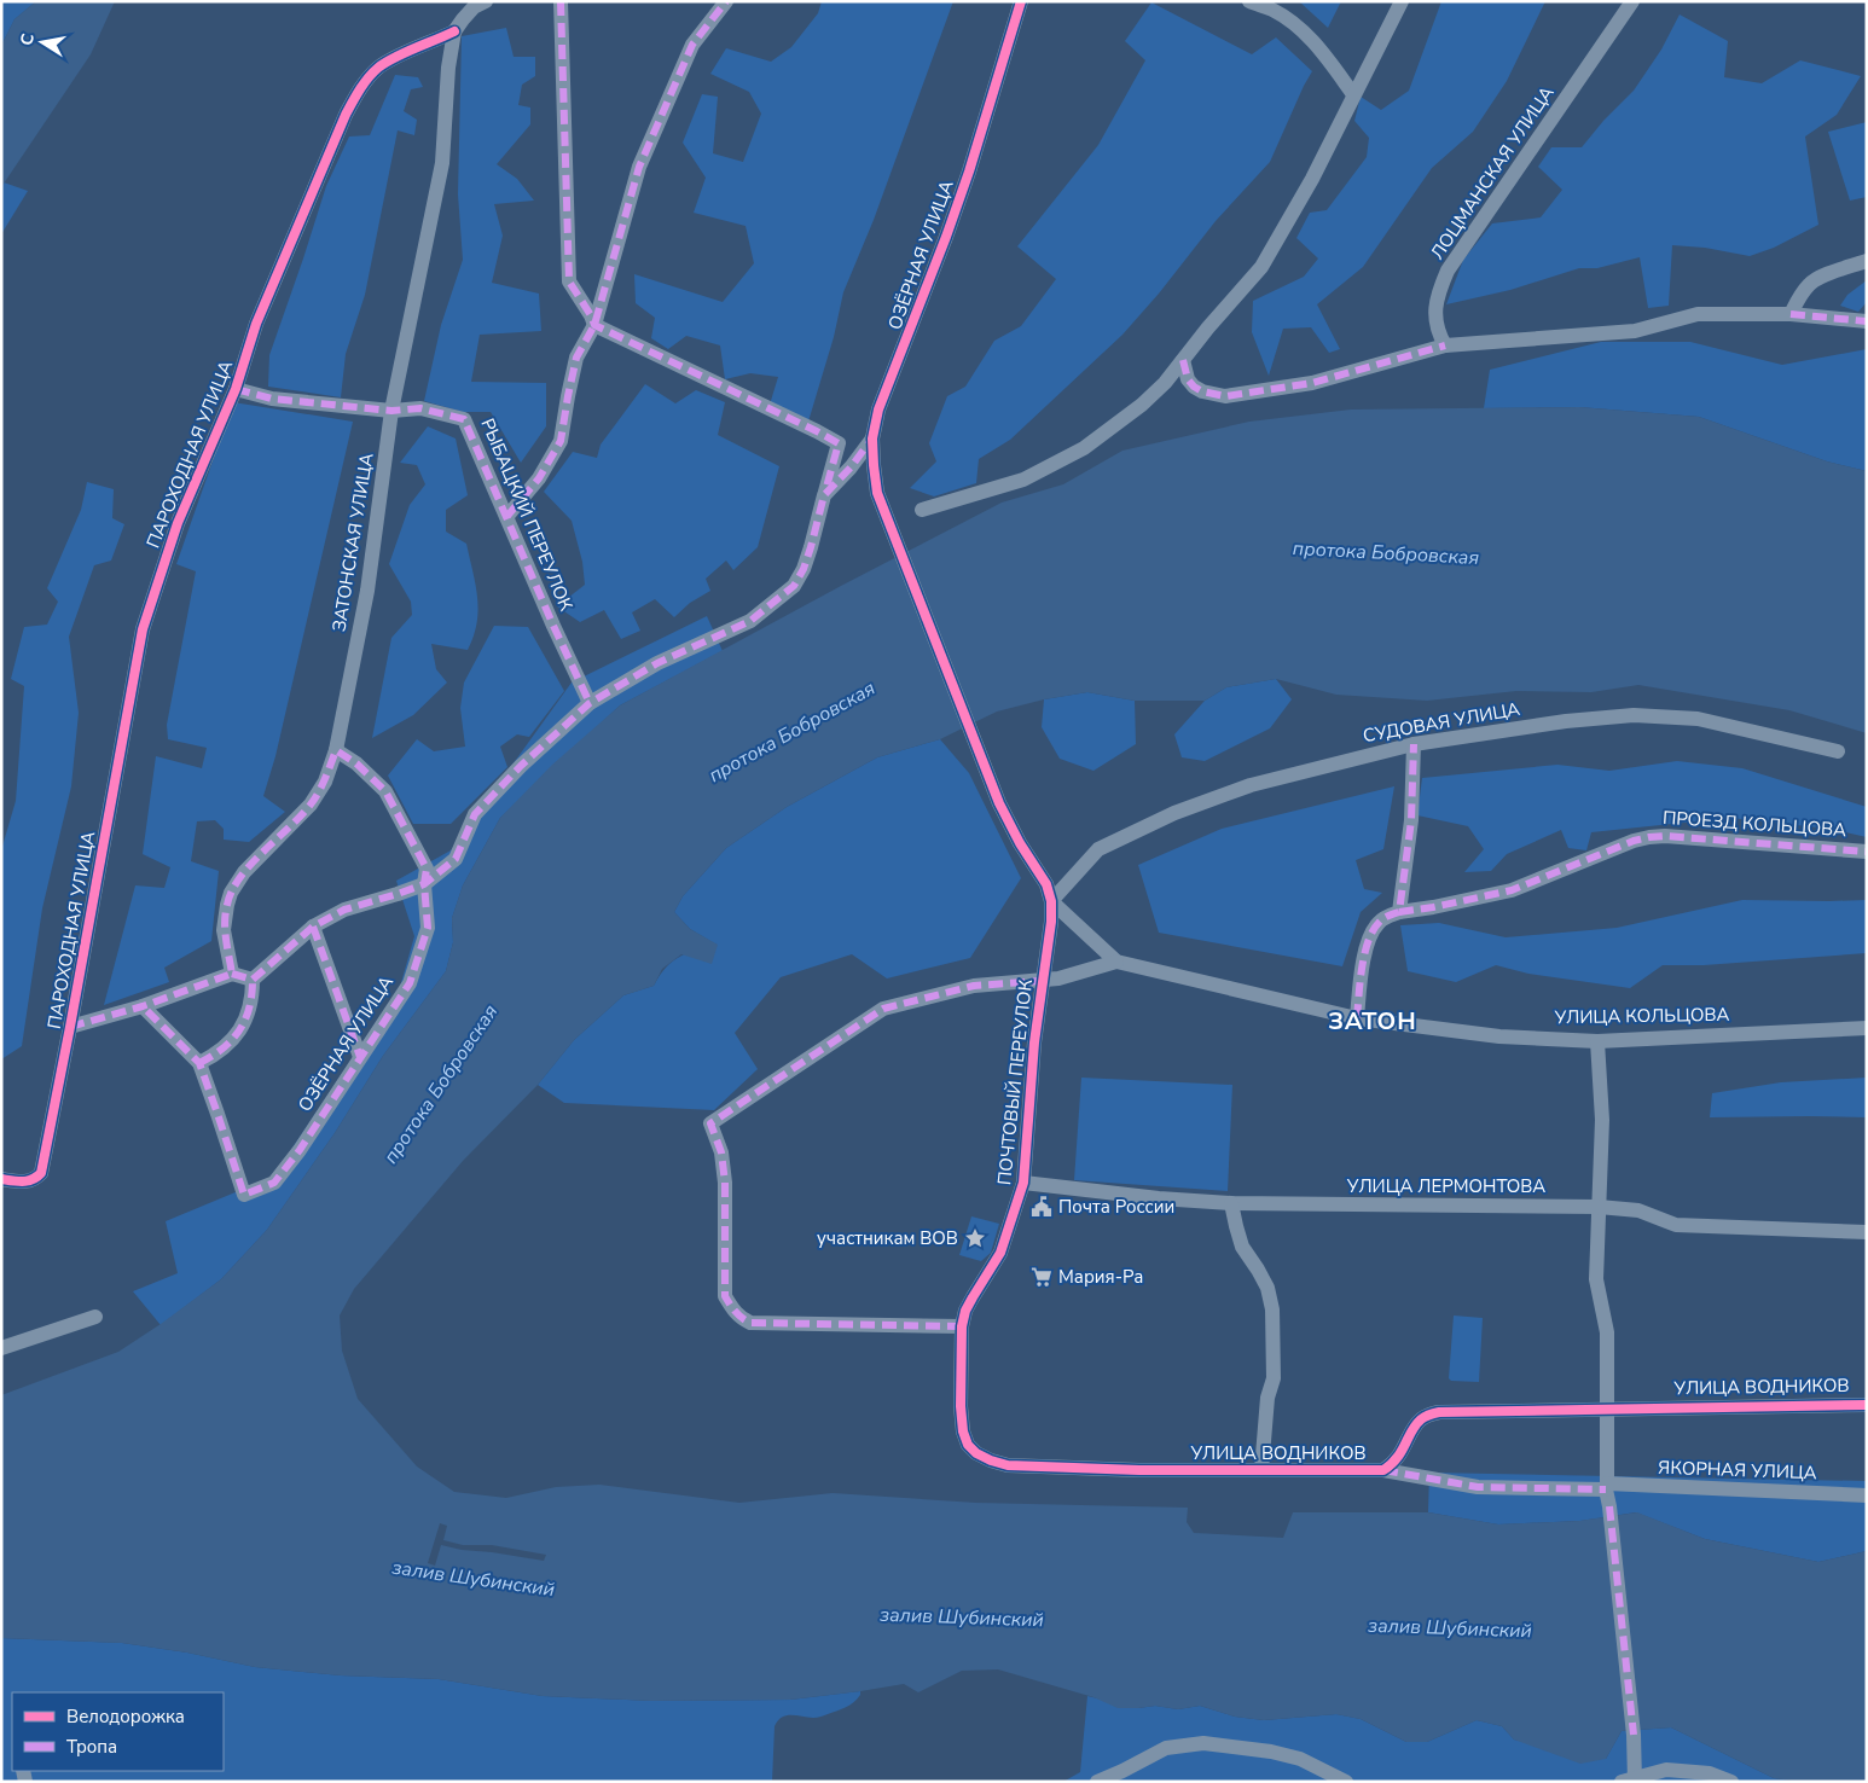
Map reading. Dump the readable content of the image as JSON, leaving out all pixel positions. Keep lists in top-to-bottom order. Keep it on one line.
{"streets":{"street":["ЛОЦМАНСКАЯ УЛИЦА","ОЗЁРНАЯ УЛИЦА","ПАРОХОДНАЯ УЛИЦА","РЫБАЦКИЙ ПЕРЕУЛОК","ЗАТОНСКАЯ УЛИЦА","СУДОВАЯ УЛИЦА","ПРОЕЗД КОЛЬЦОВА","УЛИЦА КОЛЬЦОВА","ПОЧТОВЫЙ ПЕРЕУЛОК","УЛИЦА ЛЕРМОНТОВА","УЛИЦА ВОДНИКОВ","ЯКОРНАЯ УЛИЦА"]},"crossings":[["ОЗЁРНАЯ УЛИЦА","РЫБАЦКИЙ ПЕРЕУЛОК"],["ОЗЁРНАЯ УЛИЦА","ЗАТОНСКАЯ УЛИЦА"],["ОЗЁРНАЯ УЛИЦА","СУДОВАЯ УЛИЦА"],["ОЗЁРНАЯ УЛИЦА","УЛИЦА КОЛЬЦОВА"],["ОЗЁРНАЯ УЛИЦА","ПОЧТОВЫЙ ПЕРЕУЛОК"],["ПАРОХОДНАЯ УЛИЦА","РЫБАЦКИЙ ПЕРЕУЛОК"],["ПАРОХОДНАЯ УЛИЦА","ЗАТОНСКАЯ УЛИЦА"],["РЫБАЦКИЙ ПЕРЕУЛОК","ЗАТОНСКАЯ УЛИЦА"],["СУДОВАЯ УЛИЦА","УЛИЦА КОЛЬЦОВА"],["СУДОВАЯ УЛИЦА","ПОЧТОВЫЙ ПЕРЕУЛОК"],["ПРОЕЗД КОЛЬЦОВА","УЛИЦА КОЛЬЦОВА"],["УЛИЦА КОЛЬЦОВА","ПОЧТОВЫЙ ПЕРЕУЛОК"],["ПОЧТОВЫЙ ПЕРЕУЛОК","УЛИЦА ЛЕРМОНТОВА"],["ПОЧТОВЫЙ ПЕРЕУЛОК","УЛИЦА ВОДНИКОВ"],["УЛИЦА ВОДНИКОВ","ЯКОРНАЯ УЛИЦА"]],"districts":["ЗАТОН"],"water":["протока Бобровская","залив Шубинский"],"places":{"public building":["Почта России"],"place":["участникам ВОВ"],"supermarket":["Мария-Ра"]},"legend":["Велодорожка","Тропа"],"north":"left"}
